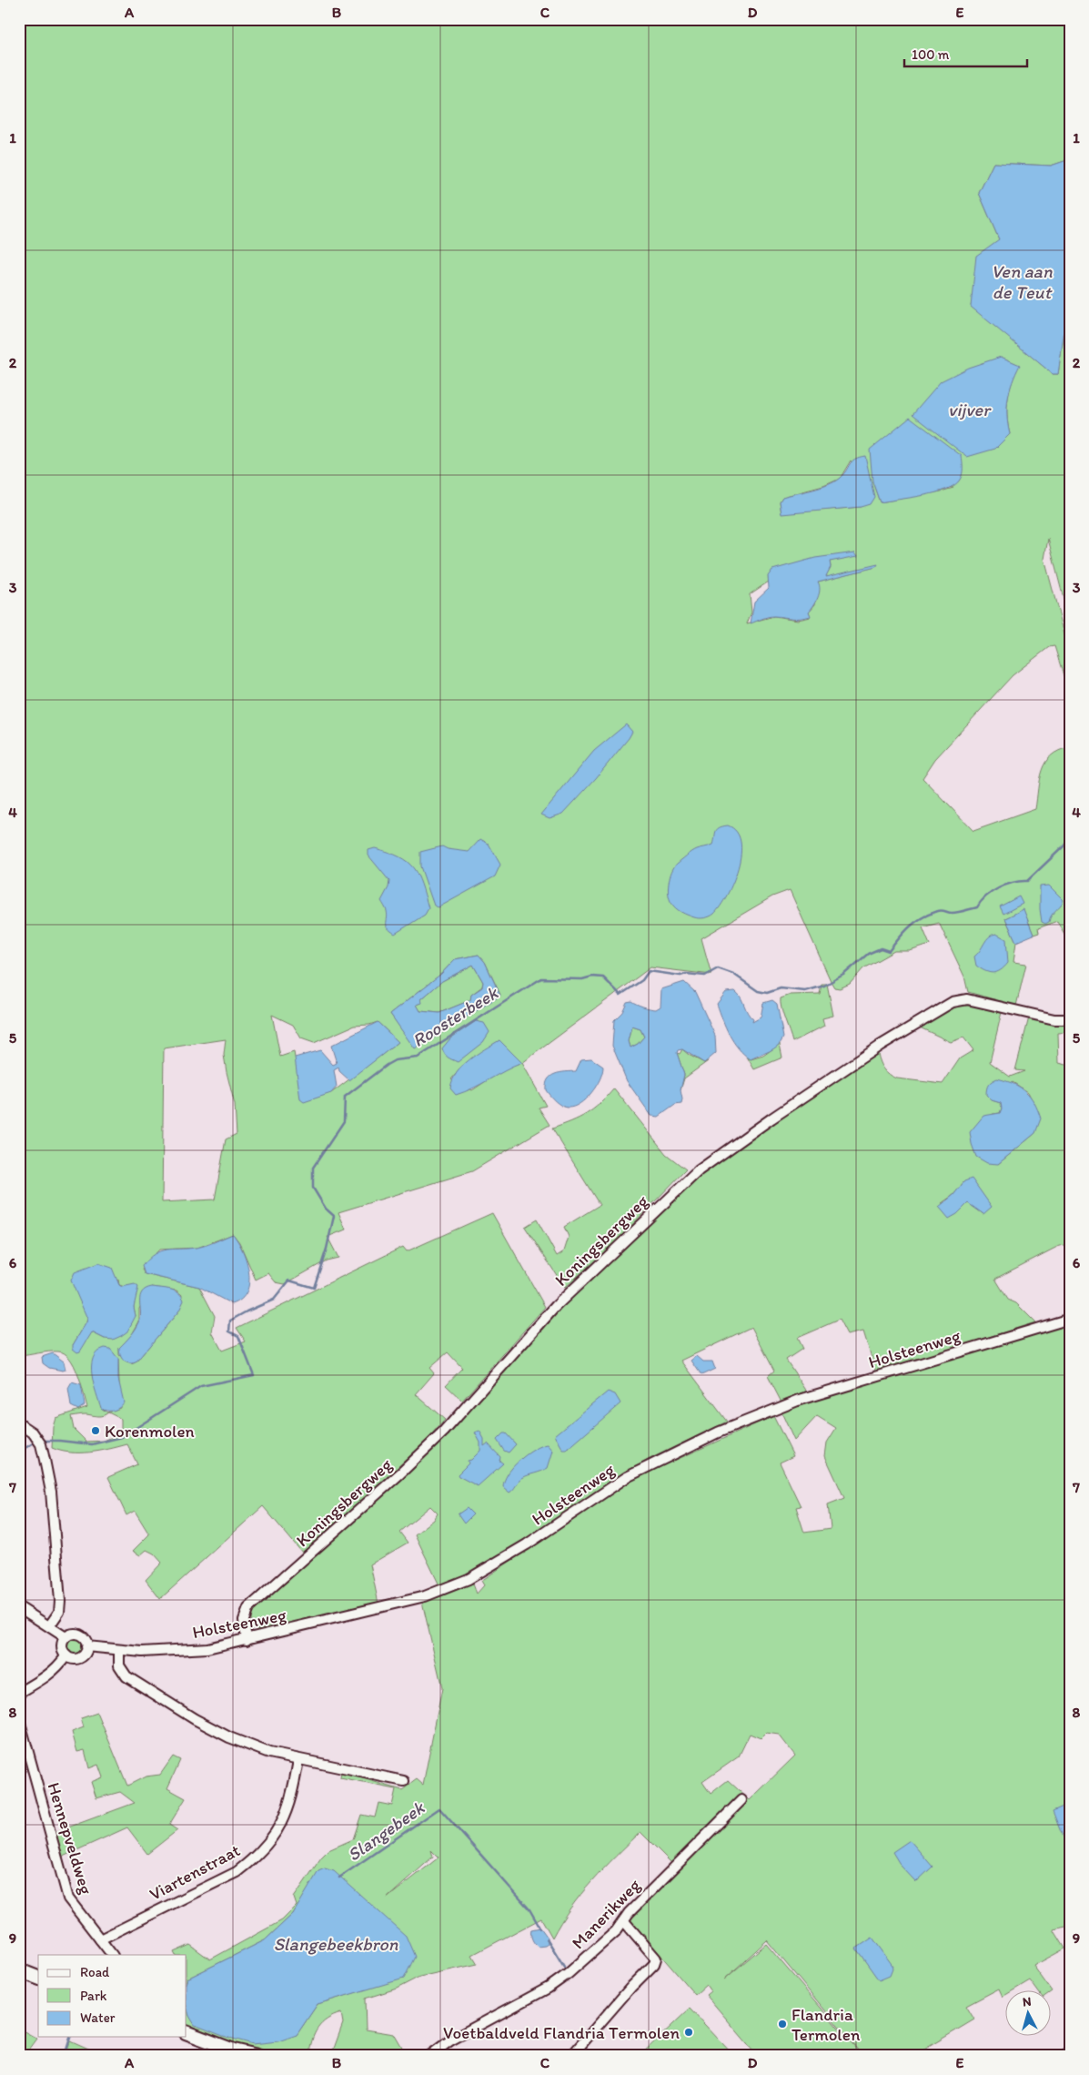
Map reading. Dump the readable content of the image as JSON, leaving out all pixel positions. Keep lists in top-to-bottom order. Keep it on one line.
{"streets":{"street":["Koningsbergweg","Holsteenweg","Hennepveldweg","Viartenstraat","Manerikweg"]},"crossings":[["Koningsbergweg","Holsteenweg"],["Hennepveldweg","Viartenstraat"]],"water":["Ven aan de Teut","vijver","Roosterbeek","Slangebeek","Slangebeekbron"],"places":["Korenmolen","Flandria Termolen","Voetbaldveld Flandria Termolen"],"legend":["Road","Park","Water"],"scale_bar":"100 m","north":"top","grid":{"columns":["A","B","C","D","E"],"rows":["1","2","3","4","5","6","7","8","9"]}}
